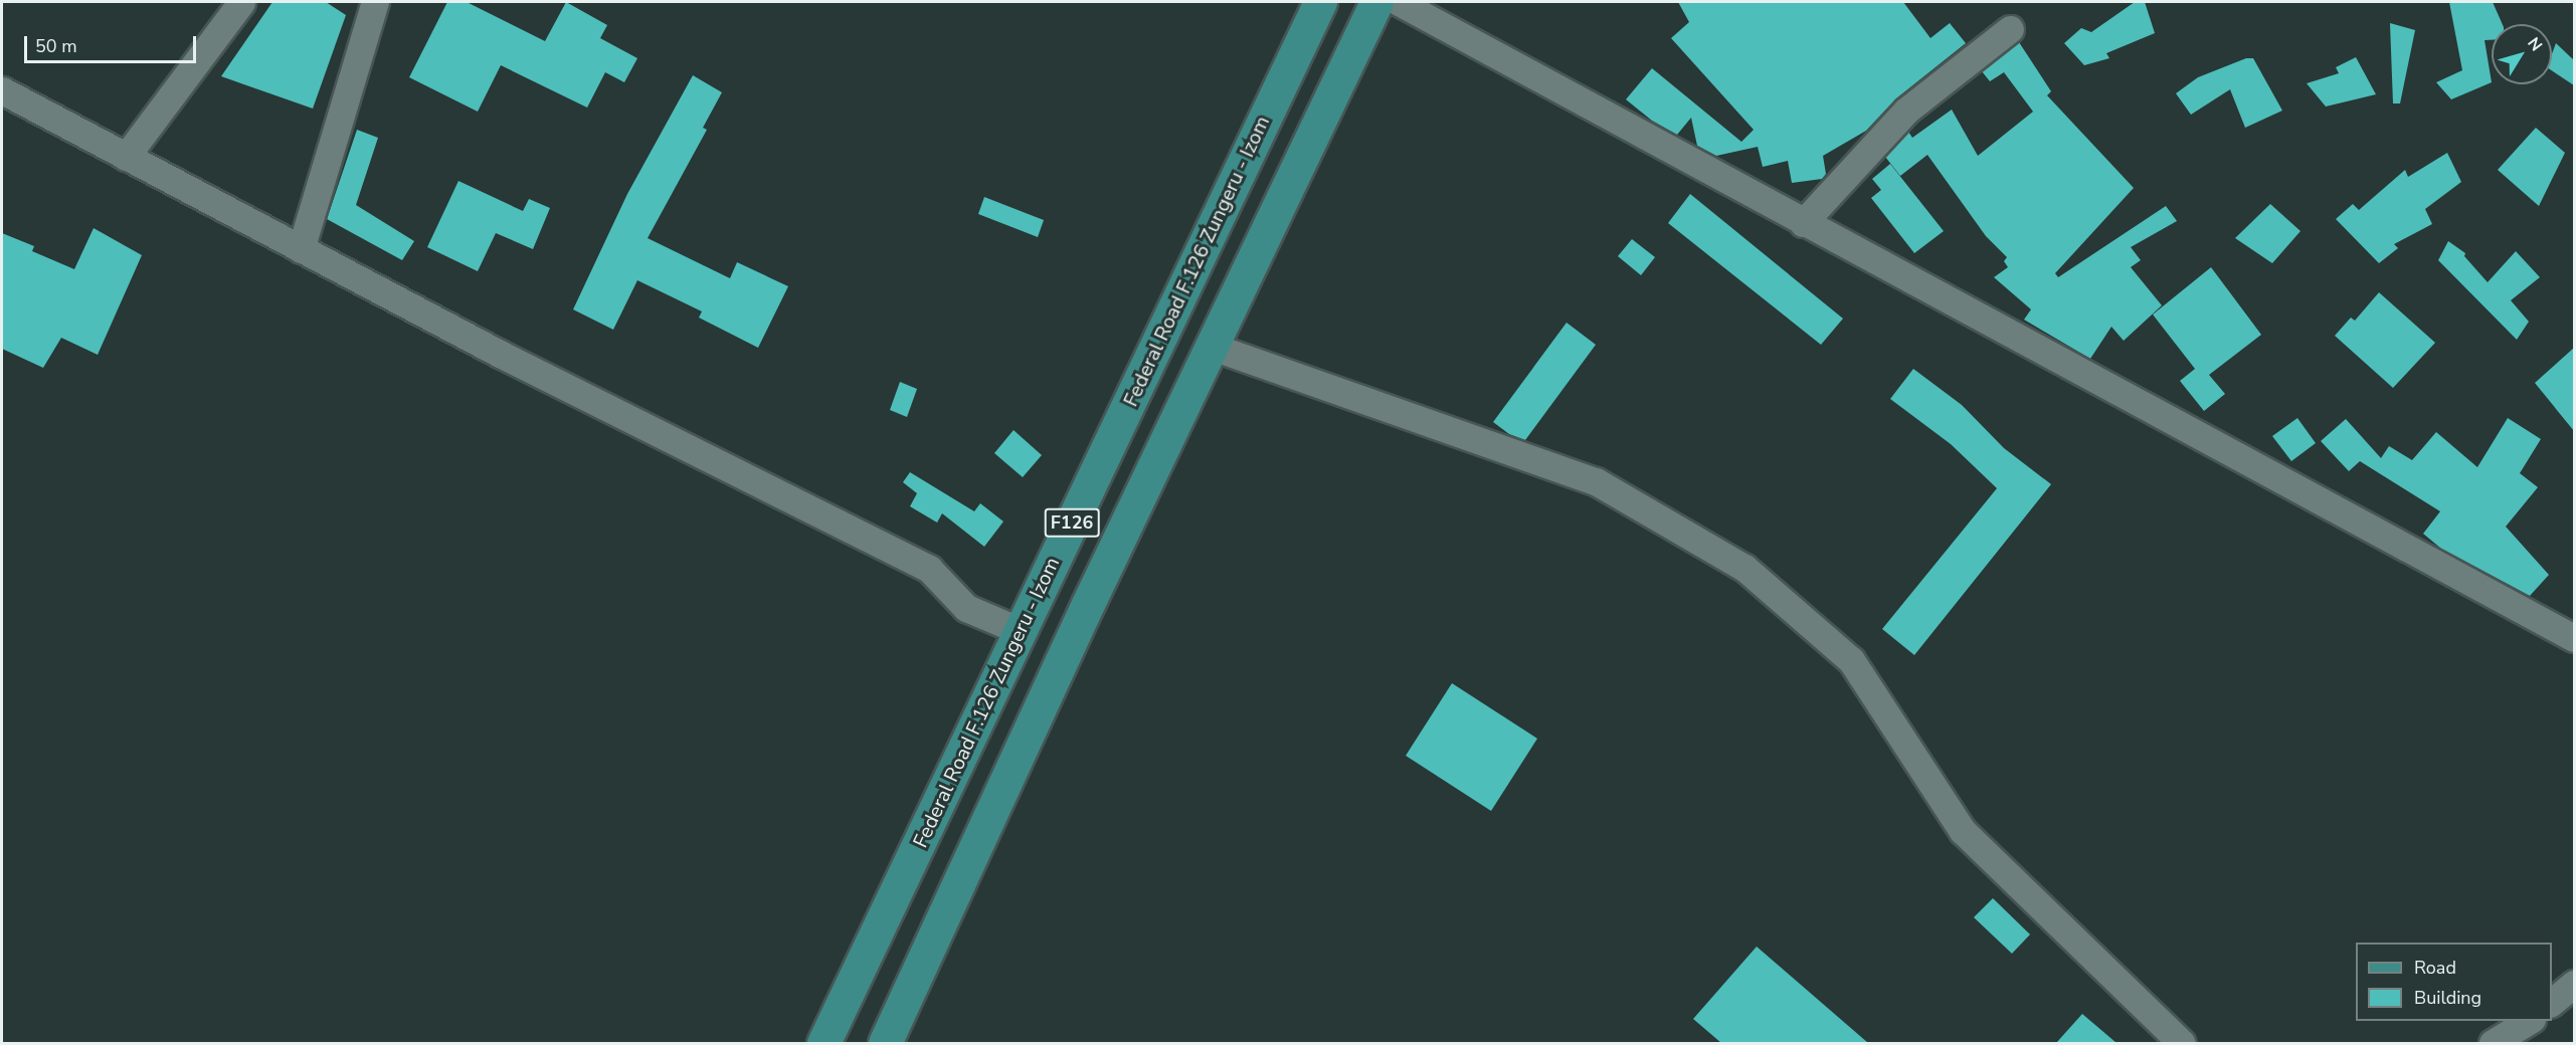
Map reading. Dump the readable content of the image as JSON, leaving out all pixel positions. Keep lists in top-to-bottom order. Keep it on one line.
{"streets":{"main road":["Federal Road F.126 Zungeru - Izom","F126"]},"legend":["Road","Building"],"scale_bar":"50 m","north":"top right"}
